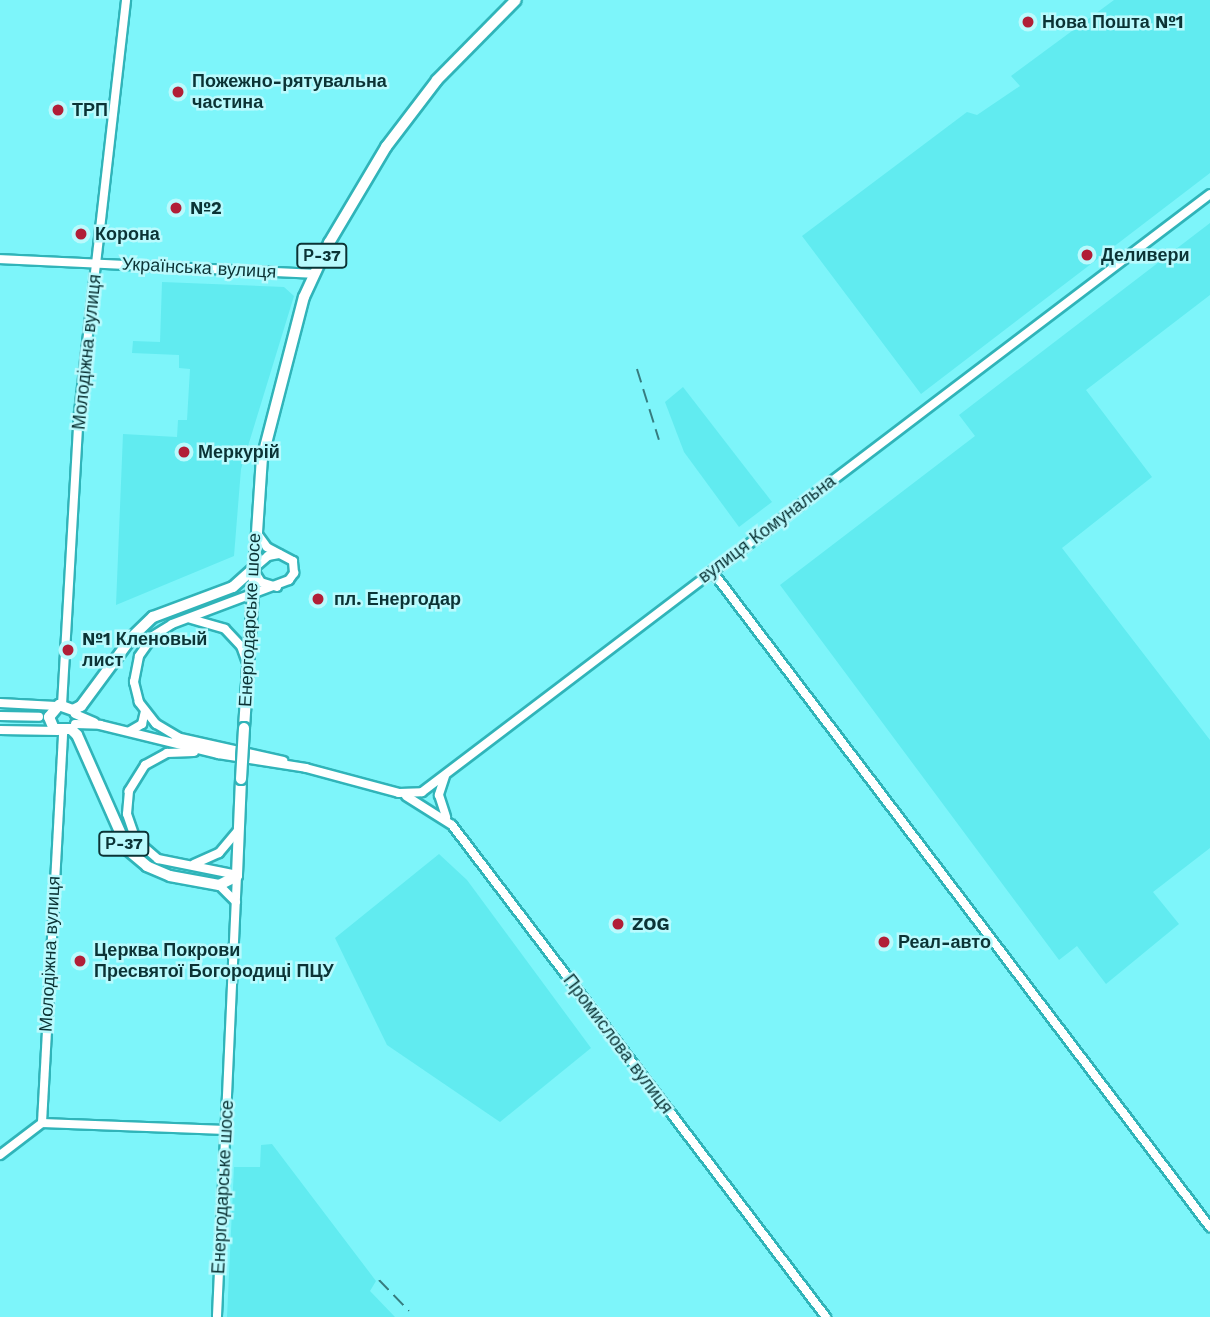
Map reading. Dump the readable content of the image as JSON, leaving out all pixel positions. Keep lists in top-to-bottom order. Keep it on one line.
{"streets":{"main road":["Р-37","Енергодарське шосе"],"street":["Українська вулиця","Молодіжна вулиця","вулиця Комунальна","Промислова вулиця"]},"crossings":[["Р-37","Молодіжна вулиця"],["Українська вулиця","Молодіжна вулиця"],["Українська вулиця","Енергодарське шосе"],["вулиця Комунальна","Промислова вулиця"]],"places":["Нова Пошта №1","Пожежно-рятувальна частина","ТРП","№2","Корона","Деливери","Меркурій","пл. Енергодар","№1 Кленовый лист","ZOG","Реал-авто","Церква Покрови Пресвятої Богородиці ПЦУ"]}
